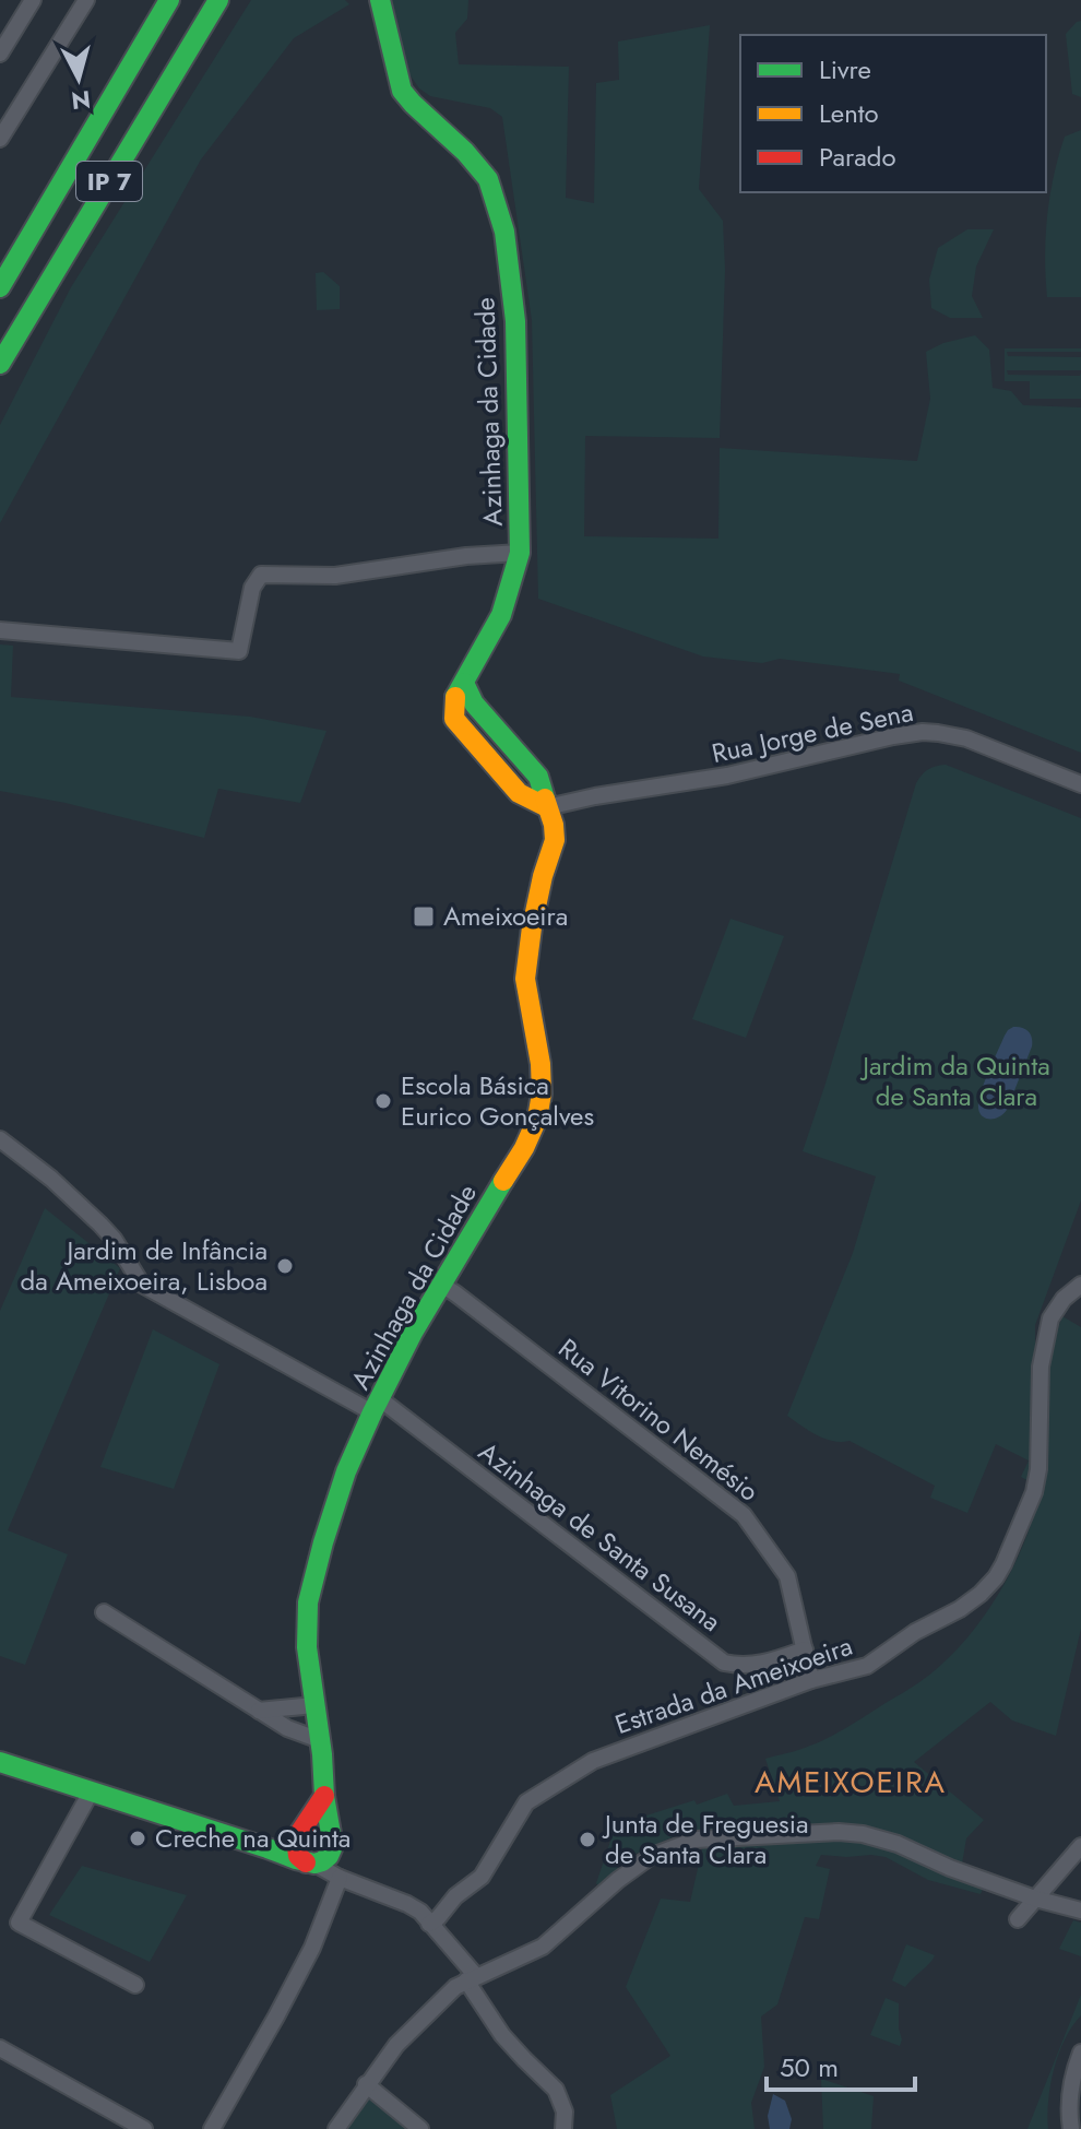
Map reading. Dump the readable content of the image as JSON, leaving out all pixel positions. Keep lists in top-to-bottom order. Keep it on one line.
{"streets":{"main road":["IP 7","Azinhaga da Cidade"],"street":["Rua Jorge de Sena","Rua Vitorino Nemésio","Azinhaga de Santa Susana","Estrada da Ameixoeira"]},"crossings":[["Azinhaga da Cidade","Rua Jorge de Sena"],["Azinhaga da Cidade","Rua Vitorino Nemésio"],["Azinhaga da Cidade","Azinhaga de Santa Susana"],["Rua Vitorino Nemésio","Azinhaga de Santa Susana"],["Rua Vitorino Nemésio","Estrada da Ameixoeira"]],"districts":["AMEIXOEIRA"],"parks":["Jardim da Quinta de Santa Clara"],"places":{"transit":["Ameixoeira"],"other":["Escola Básica Eurico Gonçalves","Jardim de Infância da Ameixoeira, Lisboa","Creche na Quinta","Junta de Freguesia de Santa Clara"]},"legend":["Livre","Lento","Parado"],"scale_bar":"50 m","north":"bottom"}
